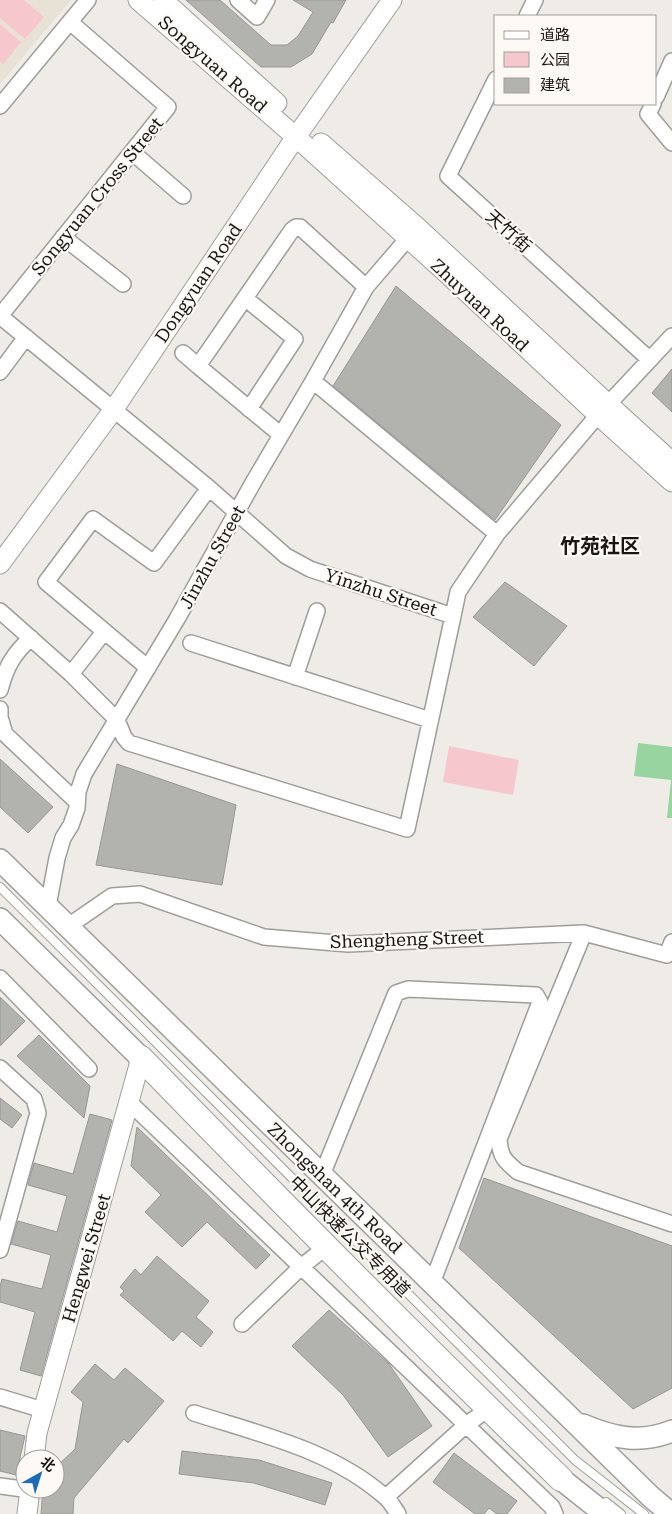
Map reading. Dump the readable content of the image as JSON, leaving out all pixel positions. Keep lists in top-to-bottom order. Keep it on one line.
{"streets":{"main road":["Zhongshan 4th Road"],"street":["Songyuan Road","Songyuan Cross Street","天竹街","Dongyuan Road","Zhuyuan Road","Jinzhu Street","Yinzhu Street","Shengheng Street","Hengwei Street"],"lane":["中山快速公交专用道"]},"crossings":[["Songyuan Road","Dongyuan Road"],["Songyuan Road","Zhuyuan Road"],["Songyuan Cross Street","Yinzhu Street"],["天竹街","Yinzhu Street"],["Dongyuan Road","Zhuyuan Road"],["Dongyuan Road","Yinzhu Street"],["Zhuyuan Road","Jinzhu Street"],["Zhuyuan Road","Yinzhu Street"],["Jinzhu Street","Yinzhu Street"],["Jinzhu Street","Zhongshan 4th Road"],["Shengheng Street","Zhongshan 4th Road"]],"districts":["竹苑社区"],"legend":["道路","公园","建筑"],"north":"top right"}
